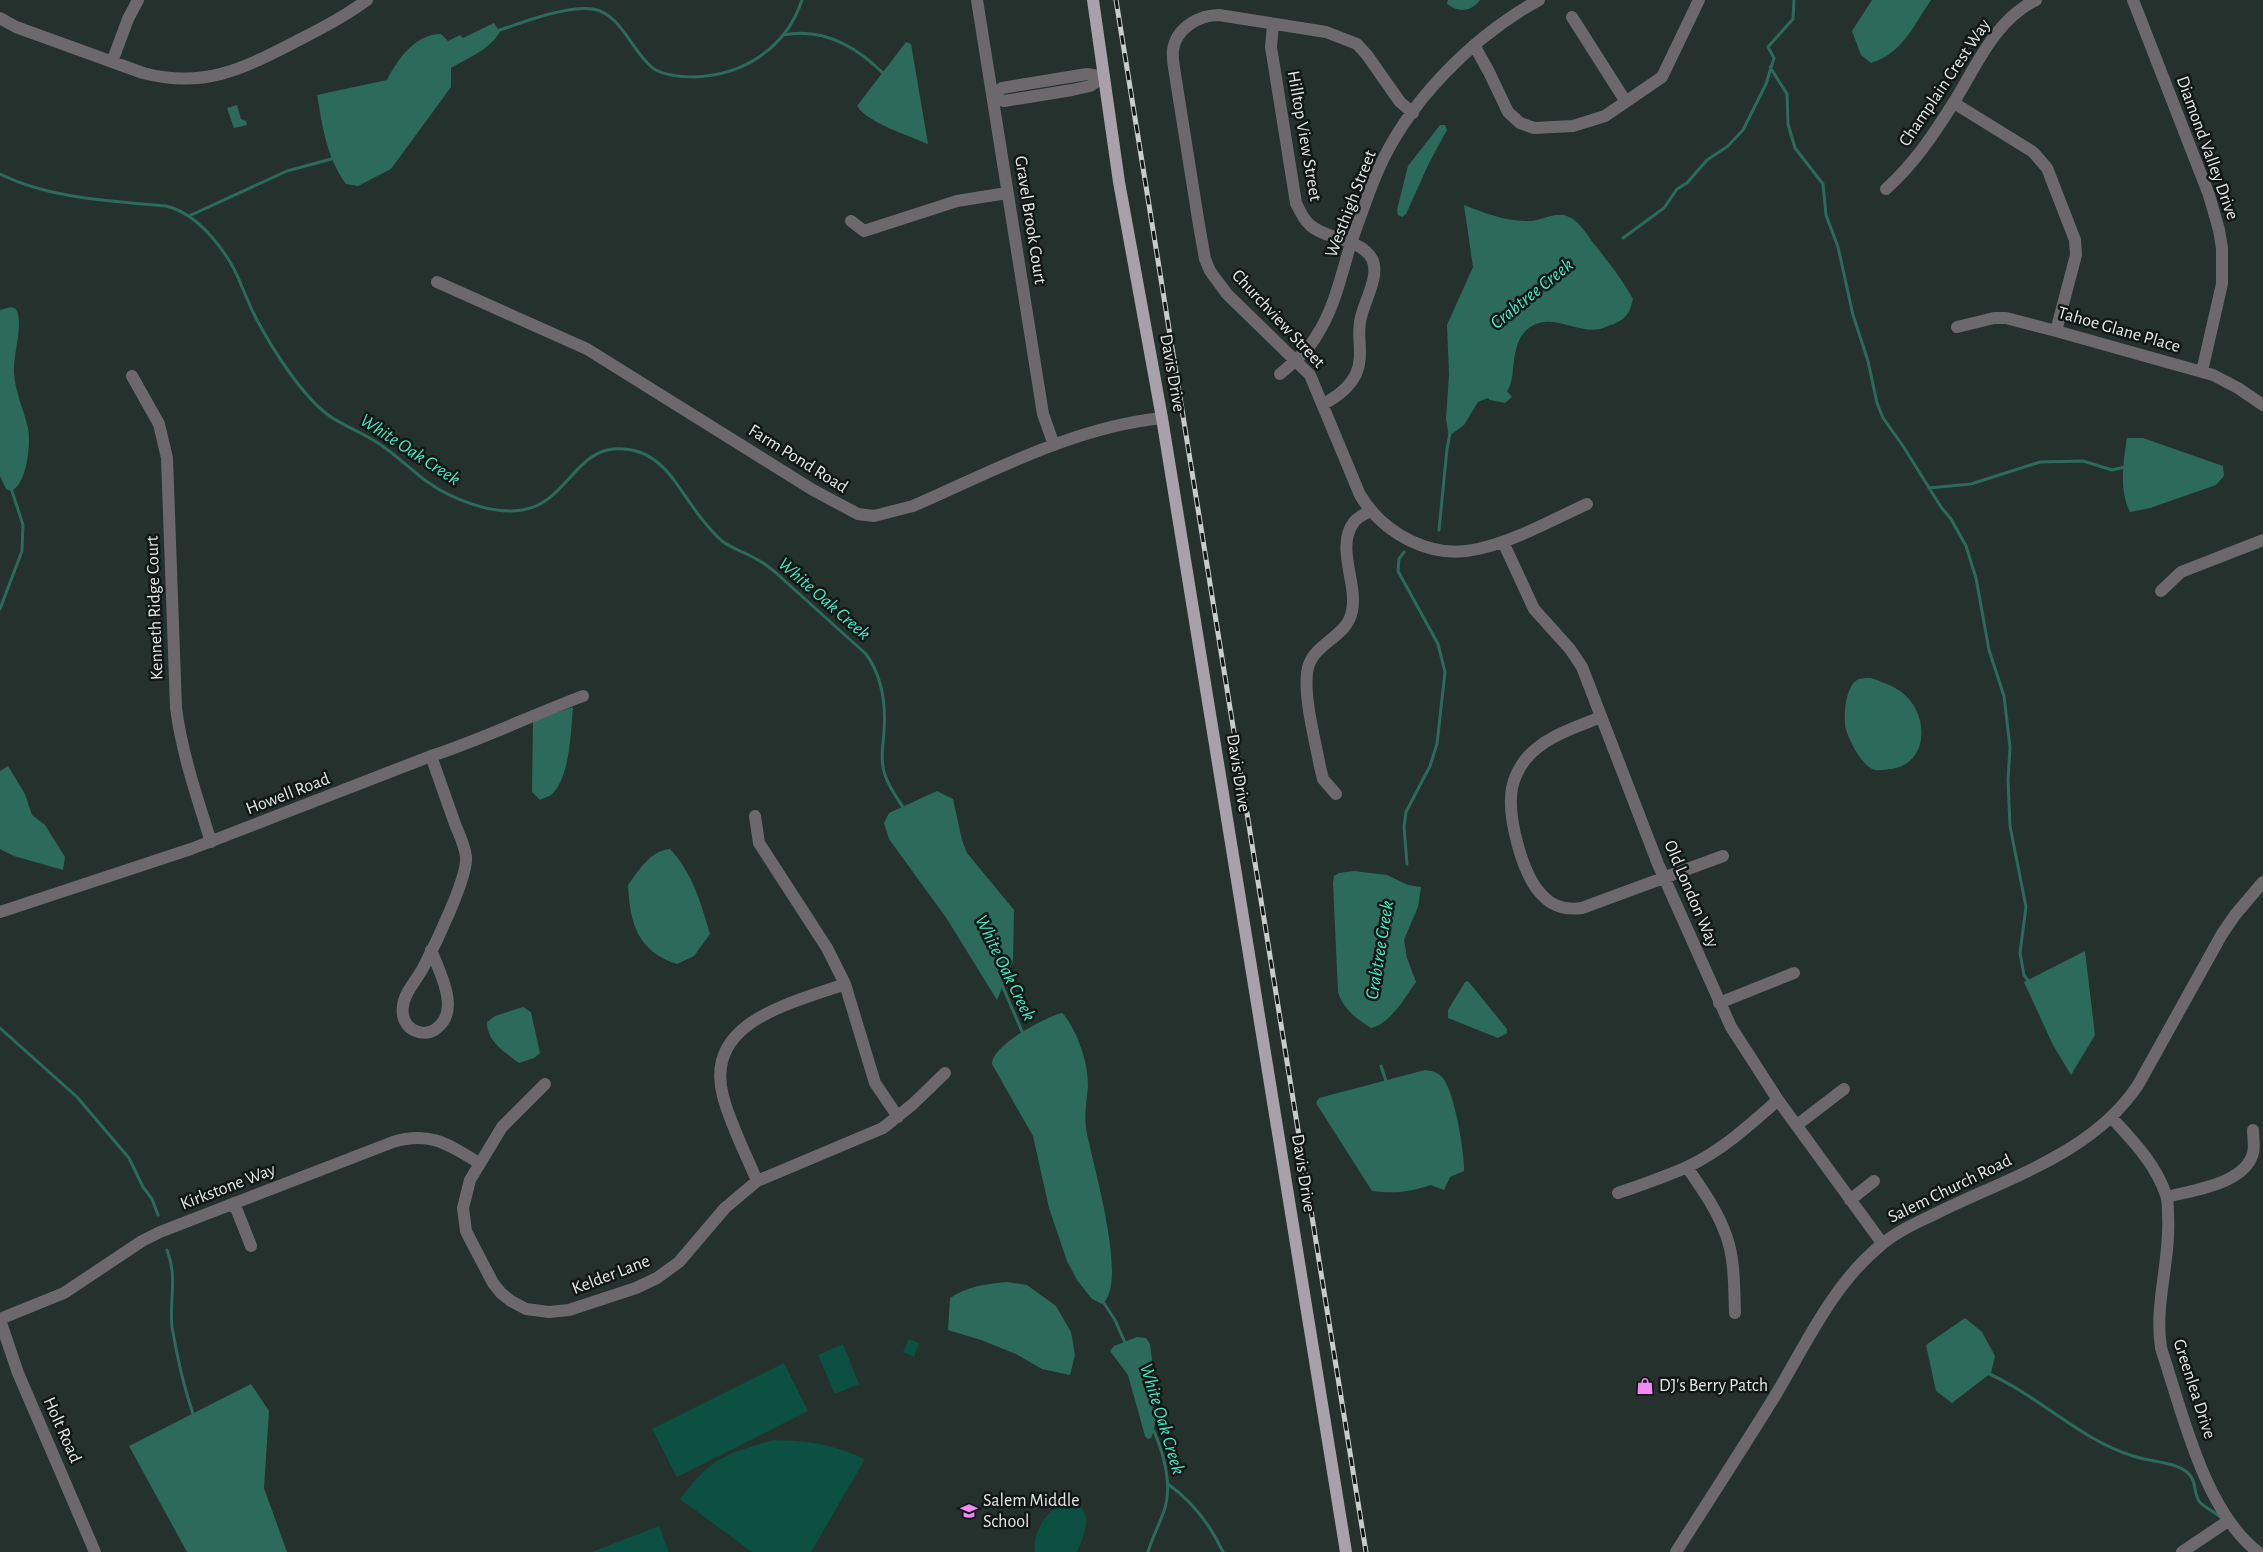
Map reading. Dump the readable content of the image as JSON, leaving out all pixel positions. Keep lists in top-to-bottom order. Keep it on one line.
{"streets":{"main road":["Davis Drive"],"street":["Champlain Crest Way","Hilltop View Street","Diamond Valley Drive","Westhigh Street","Gravel Brook Court","Churchview Street","Tahoe Glane Place","Farm Pond Road","Kenneth Ridge Court","Howell Road","Old London Way","Kirkstone Way","Salem Church Road","Kelder Lane","Greenlea Drive","Holt Road"]},"crossings":[["Hilltop View Street","Westhigh Street"],["Hilltop View Street","Churchview Street"],["Diamond Valley Drive","Tahoe Glane Place"],["Westhigh Street","Churchview Street"],["Gravel Brook Court","Farm Pond Road"],["Churchview Street","Old London Way"],["Davis Drive","Farm Pond Road"],["Kenneth Ridge Court","Howell Road"],["Old London Way","Salem Church Road"],["Kirkstone Way","Kelder Lane"],["Kirkstone Way","Holt Road"],["Salem Church Road","Greenlea Drive"]],"water":["Crabtree Creek","White Oak Creek"],"places":{"shop":["DJ's Berry Patch"],"school or university":["Salem Middle School"]}}
